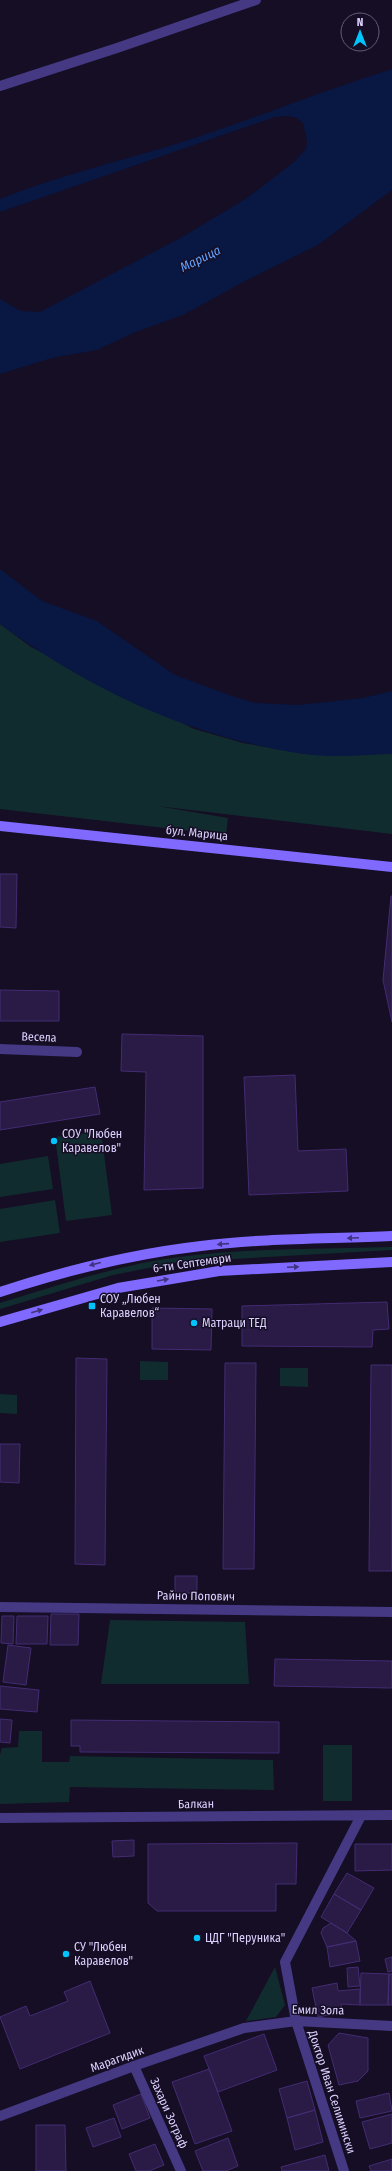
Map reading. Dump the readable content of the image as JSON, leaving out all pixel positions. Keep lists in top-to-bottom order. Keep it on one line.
{"streets":{"main road":["бул. Марица","6-ти Септември"],"street":["Весела","Райно Попович","Балкан","Емил Зола","Марагидик","Доктор Иван Селимински","Захари Зограф"]},"crossings":[["Емил Зола","Марагидик"],["Емил Зола","Доктор Иван Селимински"],["Марагидик","Захари Зограф"]],"water":["Марица"],"places":{"other":["СОУ \"Любен Каравелов\"","Матраци ТЕД","ЦДГ \"Перуника\"","СУ \"Любен Каравелов\""],"transit":["СОУ „Любен Каравелов“"]},"north":"top"}
